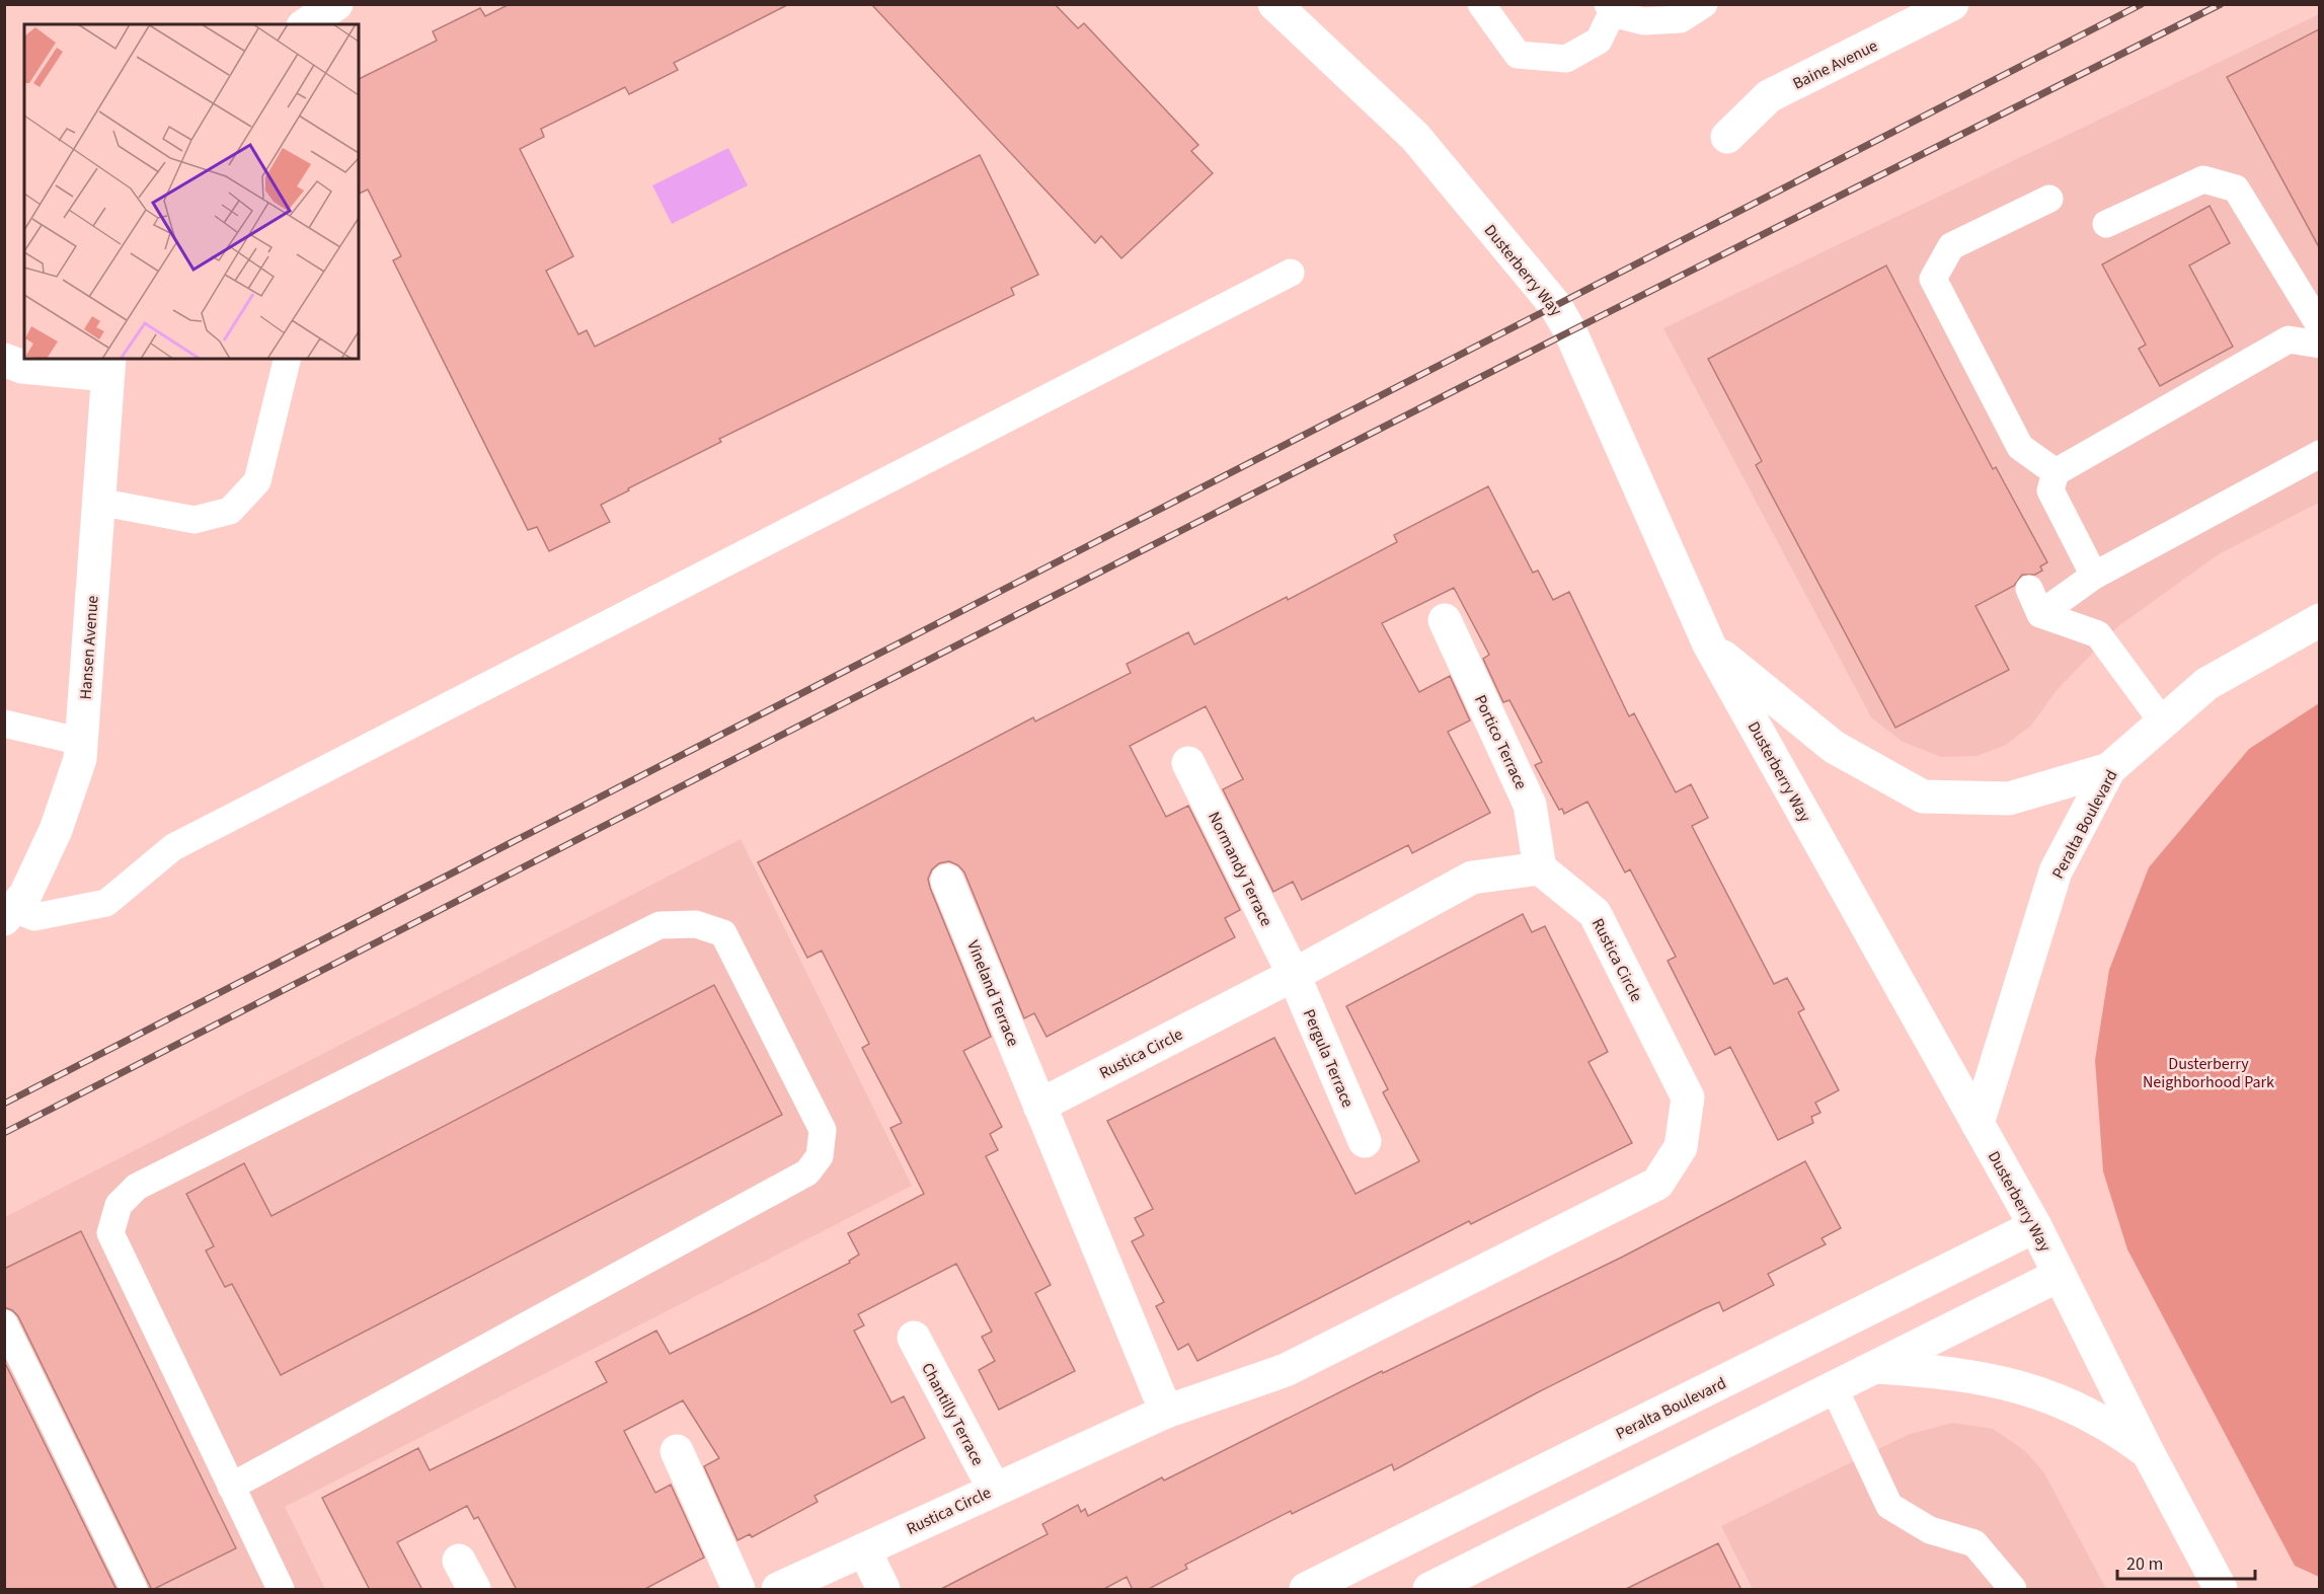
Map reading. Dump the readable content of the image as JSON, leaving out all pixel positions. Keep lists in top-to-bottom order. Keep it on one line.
{"streets":{"street":["Baine Avenue","Dusterberry Way","Hansen Avenue","Portico Terrace","Peralta Boulevard","Normandy Terrace","Rustica Circle","Vineland Terrace","Pergula Terrace","Chantilly Terrace"]},"crossings":[["Dusterberry Way","Peralta Boulevard"],["Portico Terrace","Rustica Circle"],["Normandy Terrace","Rustica Circle"],["Normandy Terrace","Pergula Terrace"],["Rustica Circle","Vineland Terrace"],["Rustica Circle","Pergula Terrace"],["Rustica Circle","Chantilly Terrace"]],"parks":["Dusterberry Neighborhood Park"],"scale_bar":"20 m"}
